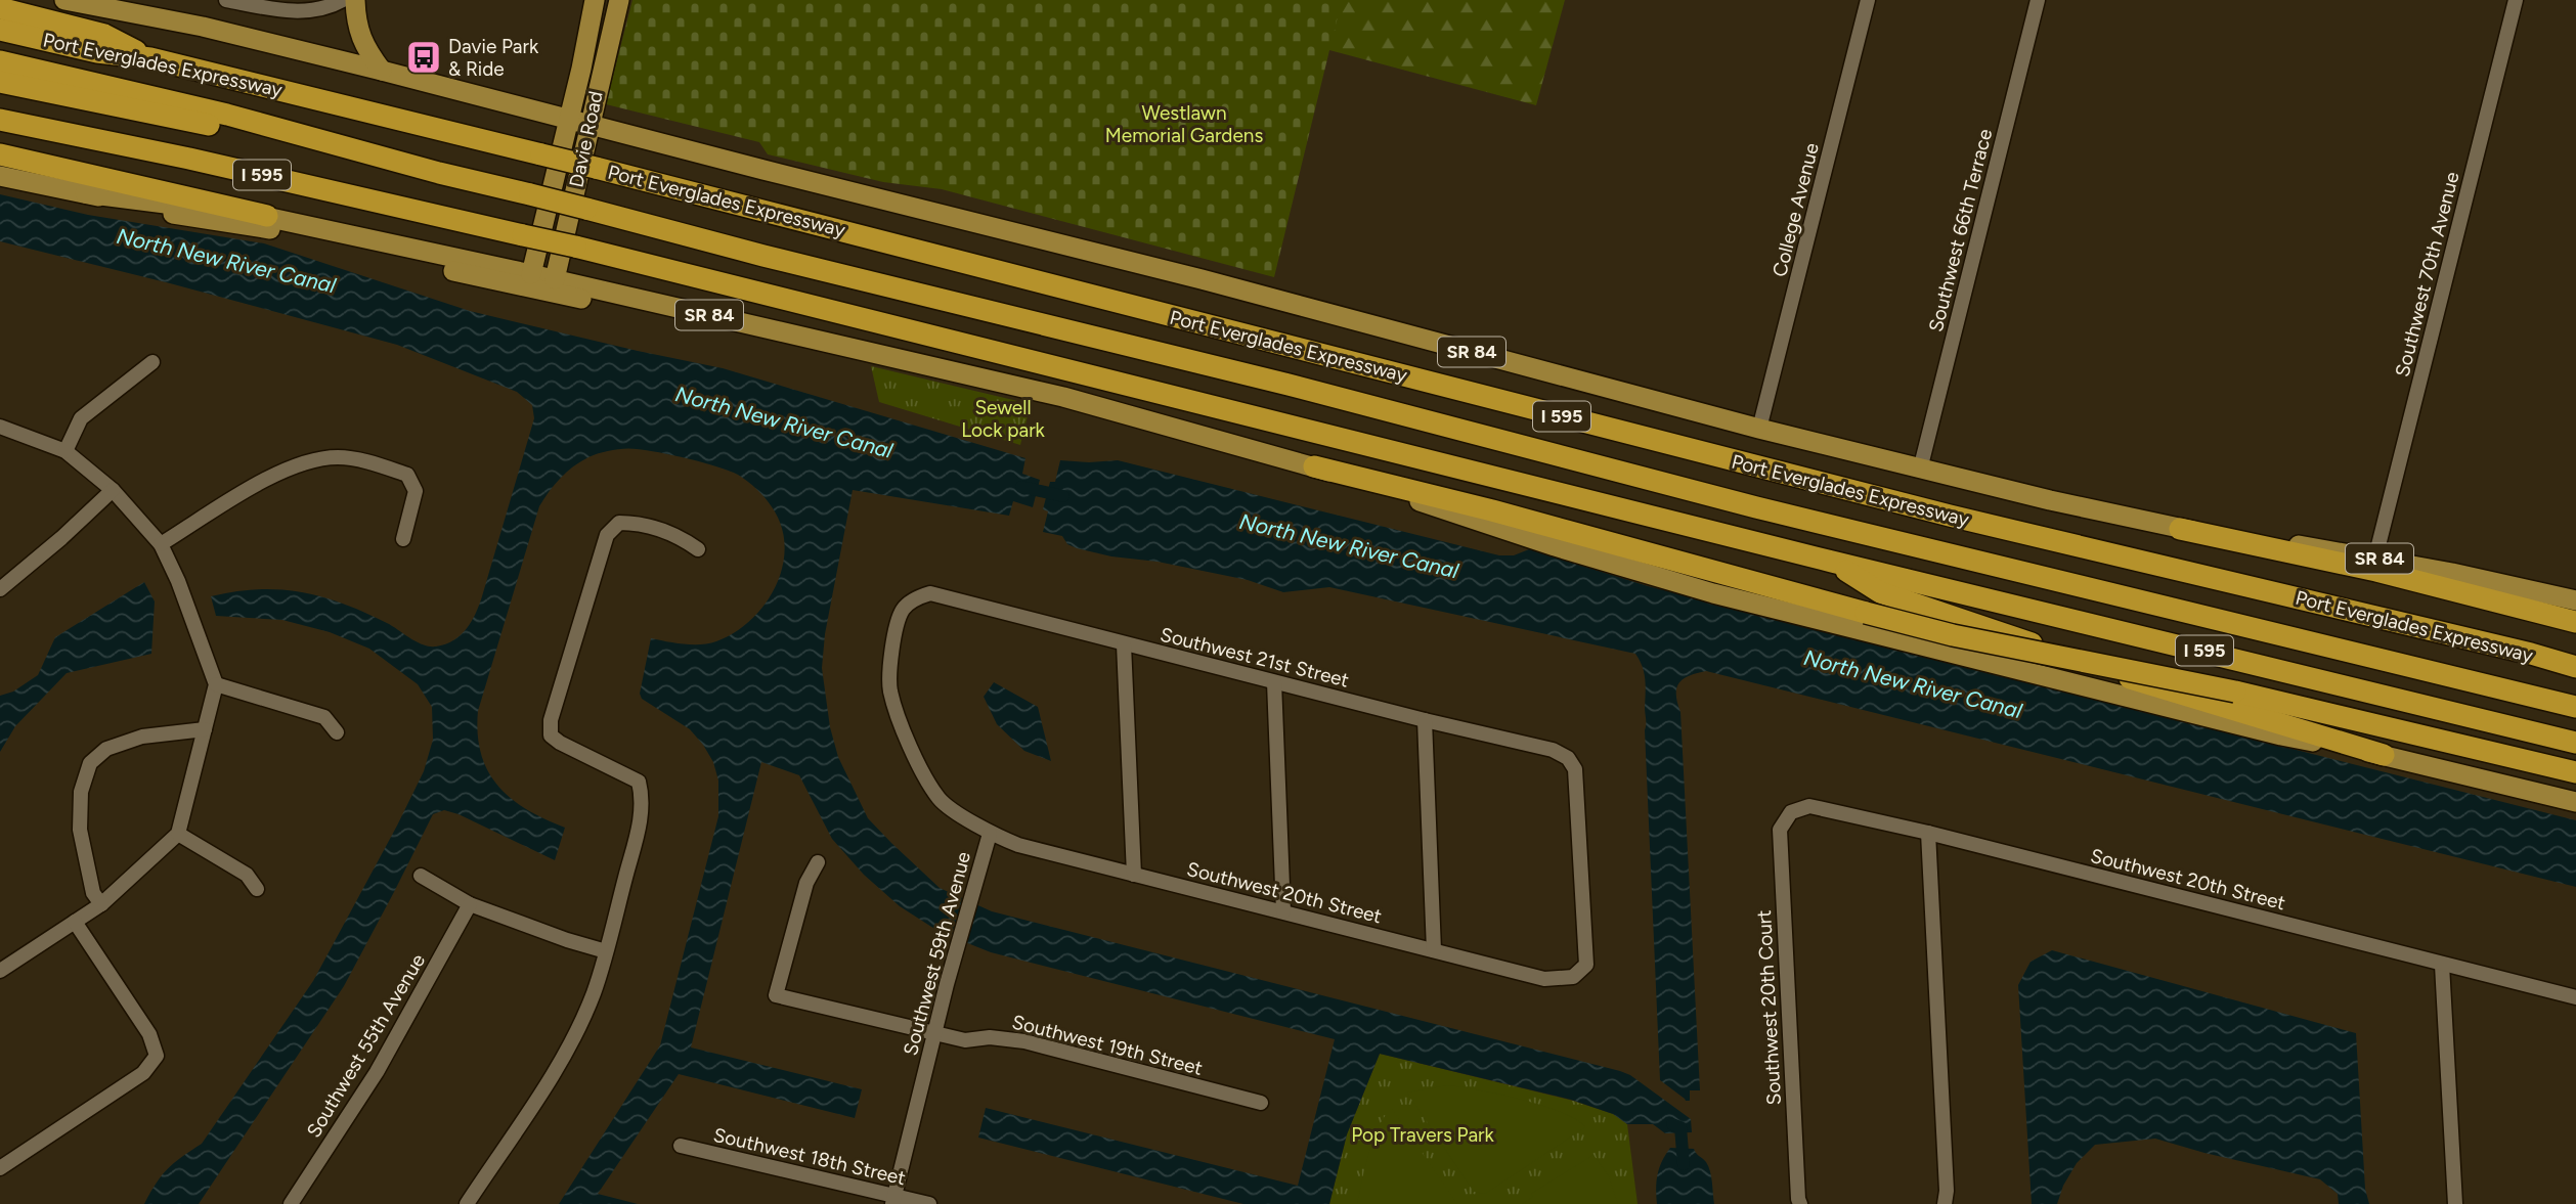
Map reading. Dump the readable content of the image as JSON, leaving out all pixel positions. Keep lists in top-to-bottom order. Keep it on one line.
{"streets":{"highway":["Port Everglades Expressway","I 595"],"main road":["Davie Road","SR 84"],"street":["College Avenue","Southwest 66th Terrace","Southwest 70th Avenue","Southwest 21st Street","Southwest 20th Street","Southwest 59th Avenue","Southwest 20th Court","Southwest 19th Street","Southwest 55th Avenue","Southwest 18th Street"]},"crossings":[["Davie Road","SR 84"],["College Avenue","SR 84"],["Southwest 66th Terrace","SR 84"],["Southwest 70th Avenue","SR 84"],["Southwest 21st Street","Southwest 20th Street"],["Southwest 21st Street","Southwest 59th Avenue"],["Southwest 20th Street","Southwest 59th Avenue"],["Southwest 20th Street","Southwest 20th Court"],["Southwest 59th Avenue","Southwest 19th Street"],["Southwest 59th Avenue","Southwest 18th Street"]],"water":["North New River Canal"],"parks":["Westlawn Memorial Gardens","Sewell Lock park","Pop Travers Park"],"places":{"bus stop":["Davie Park & Ride"]}}
